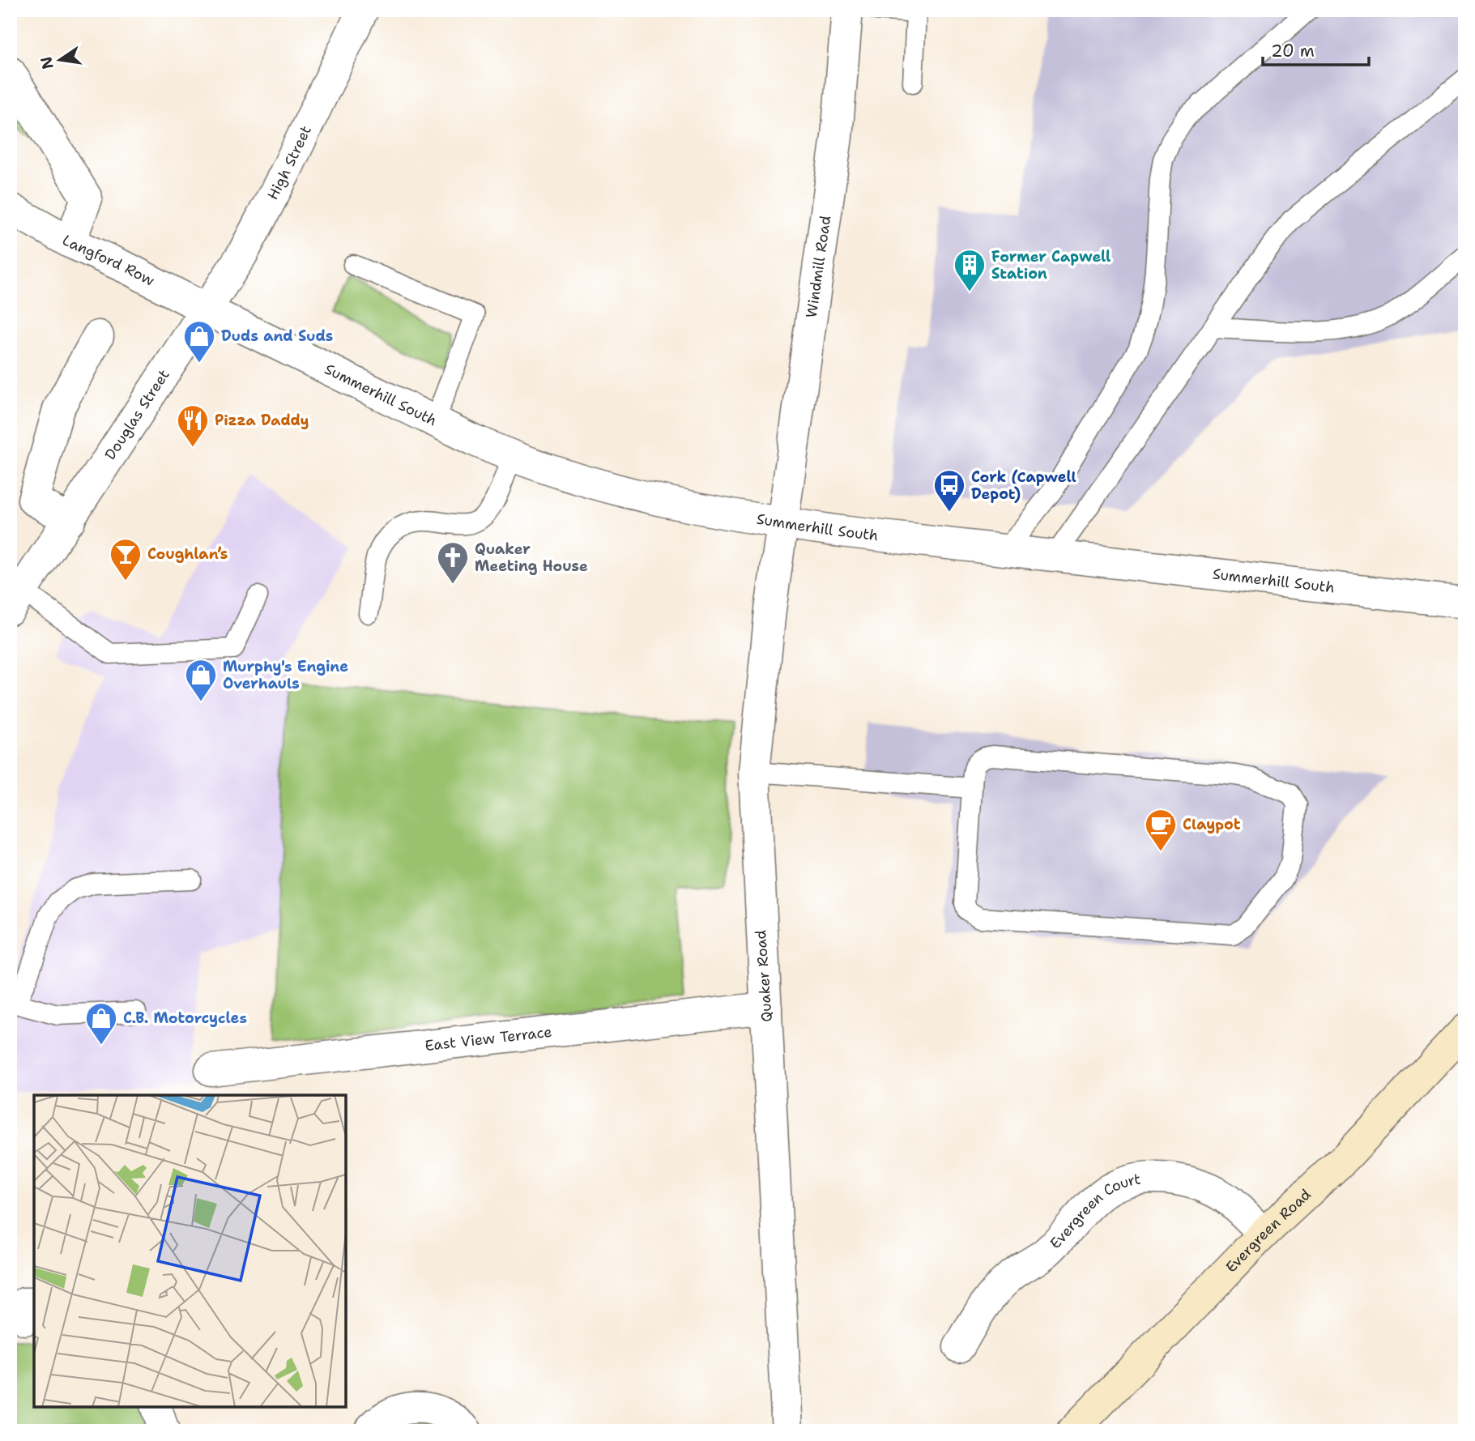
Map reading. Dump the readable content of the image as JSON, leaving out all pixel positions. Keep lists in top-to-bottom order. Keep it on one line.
{"streets":{"main road":["Evergreen Road"],"street":["High Street","Langford Row","Windmill Road","Summerhill South","Douglas Street","Quaker Road","East View Terrace","Evergreen Court"]},"crossings":[["High Street","Langford Row"],["High Street","Summerhill South"],["High Street","Douglas Street"],["Langford Row","Summerhill South"],["Langford Row","Douglas Street"],["Windmill Road","Summerhill South"],["Windmill Road","Quaker Road"],["Summerhill South","Douglas Street"],["Summerhill South","Quaker Road"],["Quaker Road","East View Terrace"],["Evergreen Court","Evergreen Road"]],"places":{"building":["Former Capwell Station"],"shop":["Duds and Suds","Murphy's Engine Overhauls","C.B. Motorcycles"],"restaurant":["Pizza Daddy"],"bus stop":["Cork (Capwell Depot)"],"bar":["Coughlan’s"],"church":["Quaker Meeting House"],"cafe":["Claypot"]},"scale_bar":"20 m","north":"left"}
